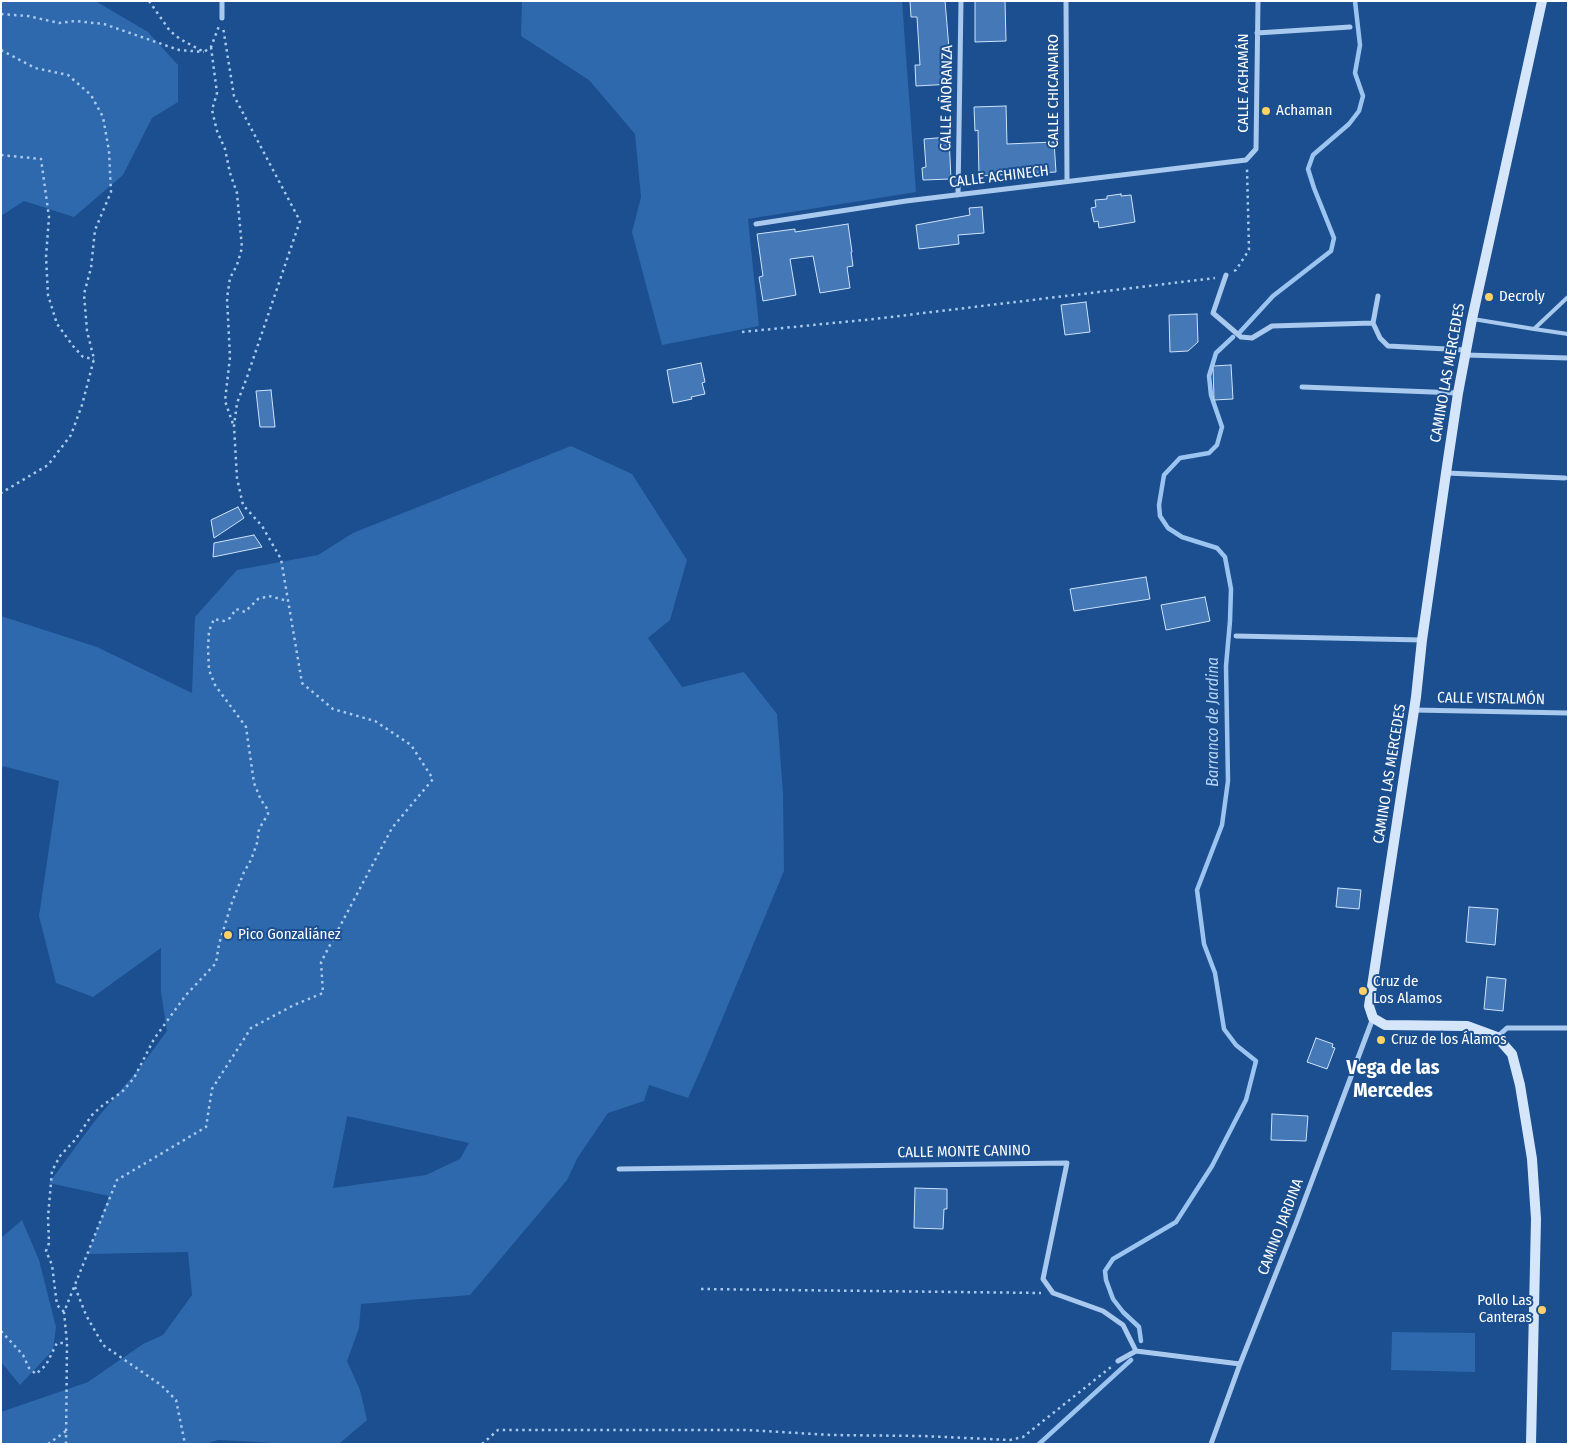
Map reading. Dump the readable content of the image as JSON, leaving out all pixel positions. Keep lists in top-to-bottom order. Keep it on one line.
{"streets":{"main road":["CAMINO LAS MERCEDES"],"street":["CALLE ACHAMÁN","CALLE CHICANAIRO","CALLE AÑORANZA","CALLE ACHINECH","CALLE VISTALMÓN","CALLE MONTE CANINO","CAMINO JARDINA"]},"crossings":[["CALLE ACHAMÁN","CALLE ACHINECH"],["CALLE CHICANAIRO","CALLE ACHINECH"],["CALLE AÑORANZA","CALLE ACHINECH"],["CAMINO LAS MERCEDES","CALLE VISTALMÓN"],["CAMINO LAS MERCEDES","CAMINO JARDINA"]],"districts":["Vega de las Mercedes"],"water":["Barranco de Jardina"],"places":["Achaman","Decroly","Pico Gonzaliánez","Cruz de Los Alamos","Cruz de los Álamos","Pollo Las Canteras"]}
